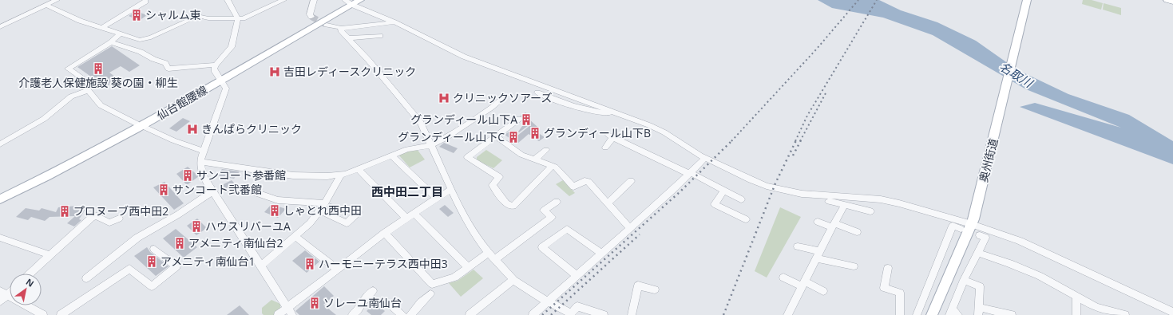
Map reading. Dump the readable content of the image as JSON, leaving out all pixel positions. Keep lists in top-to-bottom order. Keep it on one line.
{"streets":{"main road":["仙台館腰線","奥州街道"]},"districts":["西中田二丁目"],"water":["名取川"],"places":{"building":["シャルム東","介護老人保健施設 葵の園・柳生","グランディール山下A","グランディール山下B","グランディール山下C","サンコート参番館","サンコート弐番館","しゃとれ西中田","プロヌーブ西中田2","ハウスリバーユA","アメニティ南仙台2","アメニティ南仙台1","ハーモニーテラス西中田3","ソレーユ南仙台"],"hospital":["吉田レディースクリニック","クリニックソアーズ","きんぱらクリニック"]},"north":"top right"}
